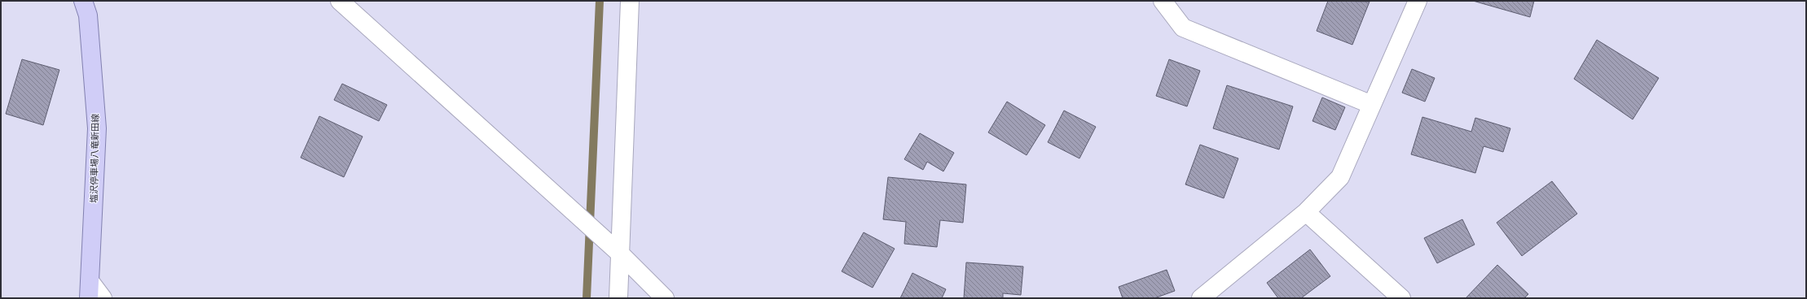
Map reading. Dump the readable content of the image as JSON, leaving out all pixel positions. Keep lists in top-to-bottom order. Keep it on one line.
{"streets":{"main road":["塩沢停車場八竜新田線"]}}
